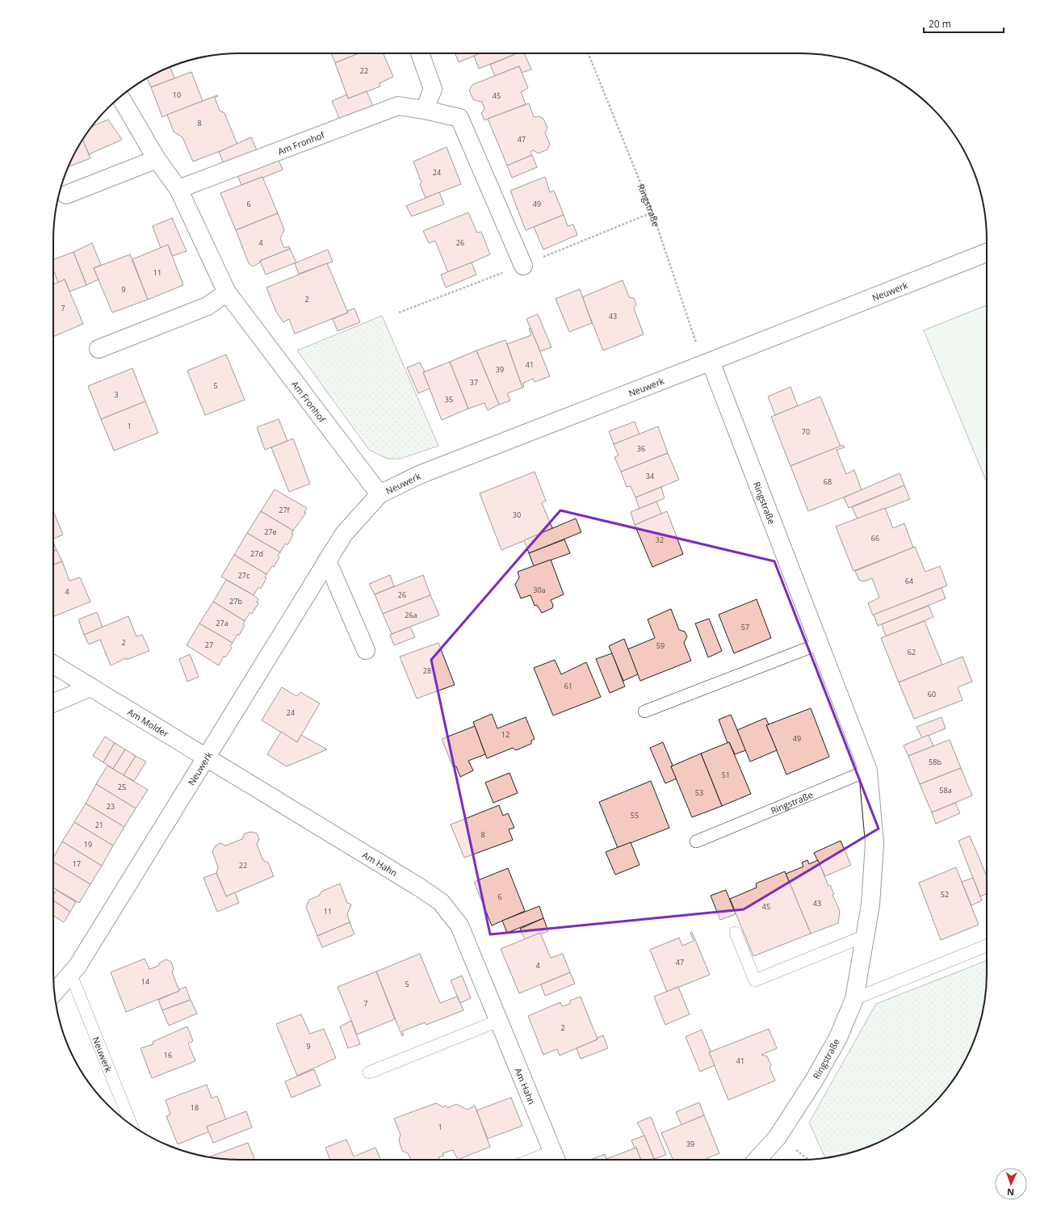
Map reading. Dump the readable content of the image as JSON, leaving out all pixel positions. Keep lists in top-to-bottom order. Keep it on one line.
{"streets":{"street":["Am Fronhof","Ringstraße","Neuwerk","Am Molder","Am Hahn"]},"crossings":[["Am Fronhof","Neuwerk"],["Ringstraße","Neuwerk"],["Neuwerk","Am Molder"],["Neuwerk","Am Hahn"],["Am Molder","Am Hahn"]],"house_numbers":["22","10","45","8","47","24","6","49","4","26","11","9","2","7","43","41","39","37","5","3","35","1","70","36","34","68","27f","30","27e","66","32","27d","27c","64","30a","4","26","27b","26a","27a","57","2","27","59","62","28","61","60","24","12","49","58b","51","25","58a","53","23","55","21","8","19","17","22","52","6","43","45","11","47","4","14","5","7","2","9","16","41","18","1","39"],"scale_bar":"20 m","north":"bottom"}
